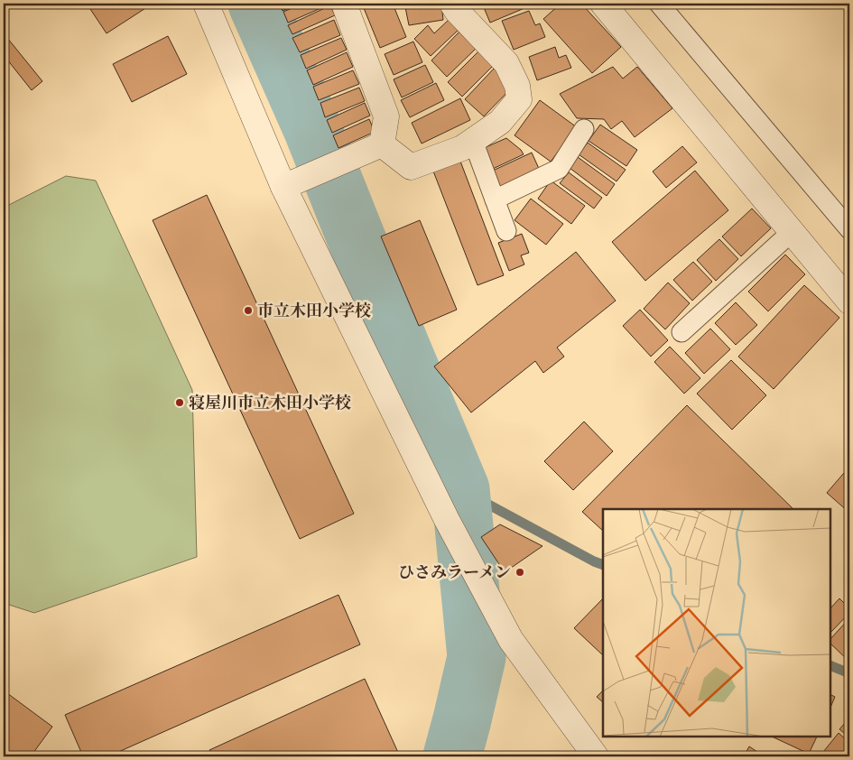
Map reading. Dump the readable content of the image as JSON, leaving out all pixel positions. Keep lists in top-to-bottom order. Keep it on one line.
{"places":["市立木田小学校","寝屋川市立木田小学校","ひさみラーメン"]}
